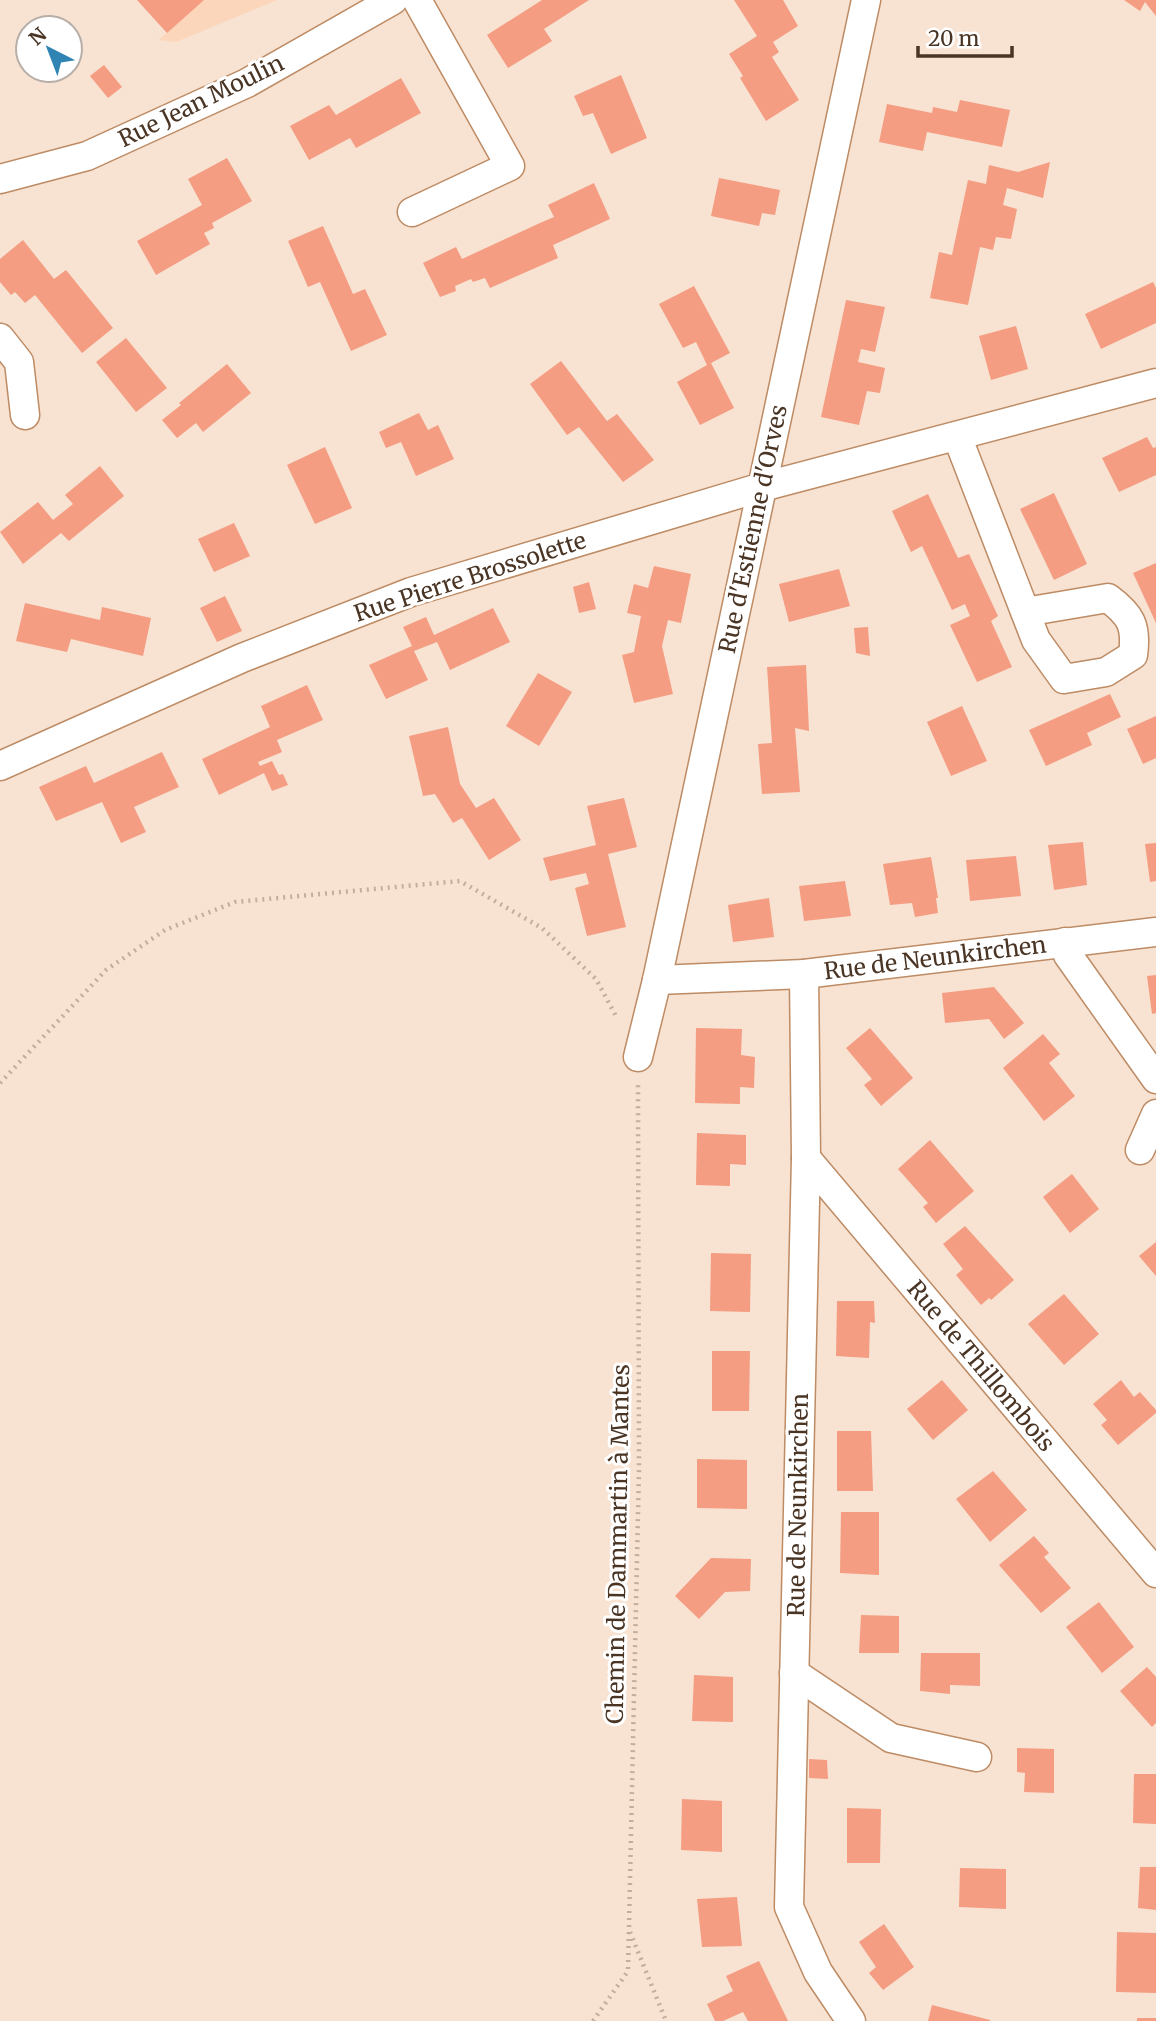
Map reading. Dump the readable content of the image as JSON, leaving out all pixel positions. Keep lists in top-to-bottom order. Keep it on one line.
{"streets":{"street":["Rue Jean Moulin","Rue d'Estienne d'Orves","Rue Pierre Brossolette","Rue de Neunkirchen","Rue de Thillombois"],"path":["Chemin de Dammartin à Mantes"]},"crossings":[["Rue d'Estienne d'Orves","Rue Pierre Brossolette"],["Rue d'Estienne d'Orves","Rue de Neunkirchen"],["Rue d'Estienne d'Orves","Chemin de Dammartin à Mantes"],["Rue de Neunkirchen","Rue de Thillombois"]],"scale_bar":"20 m","north":"top left"}
